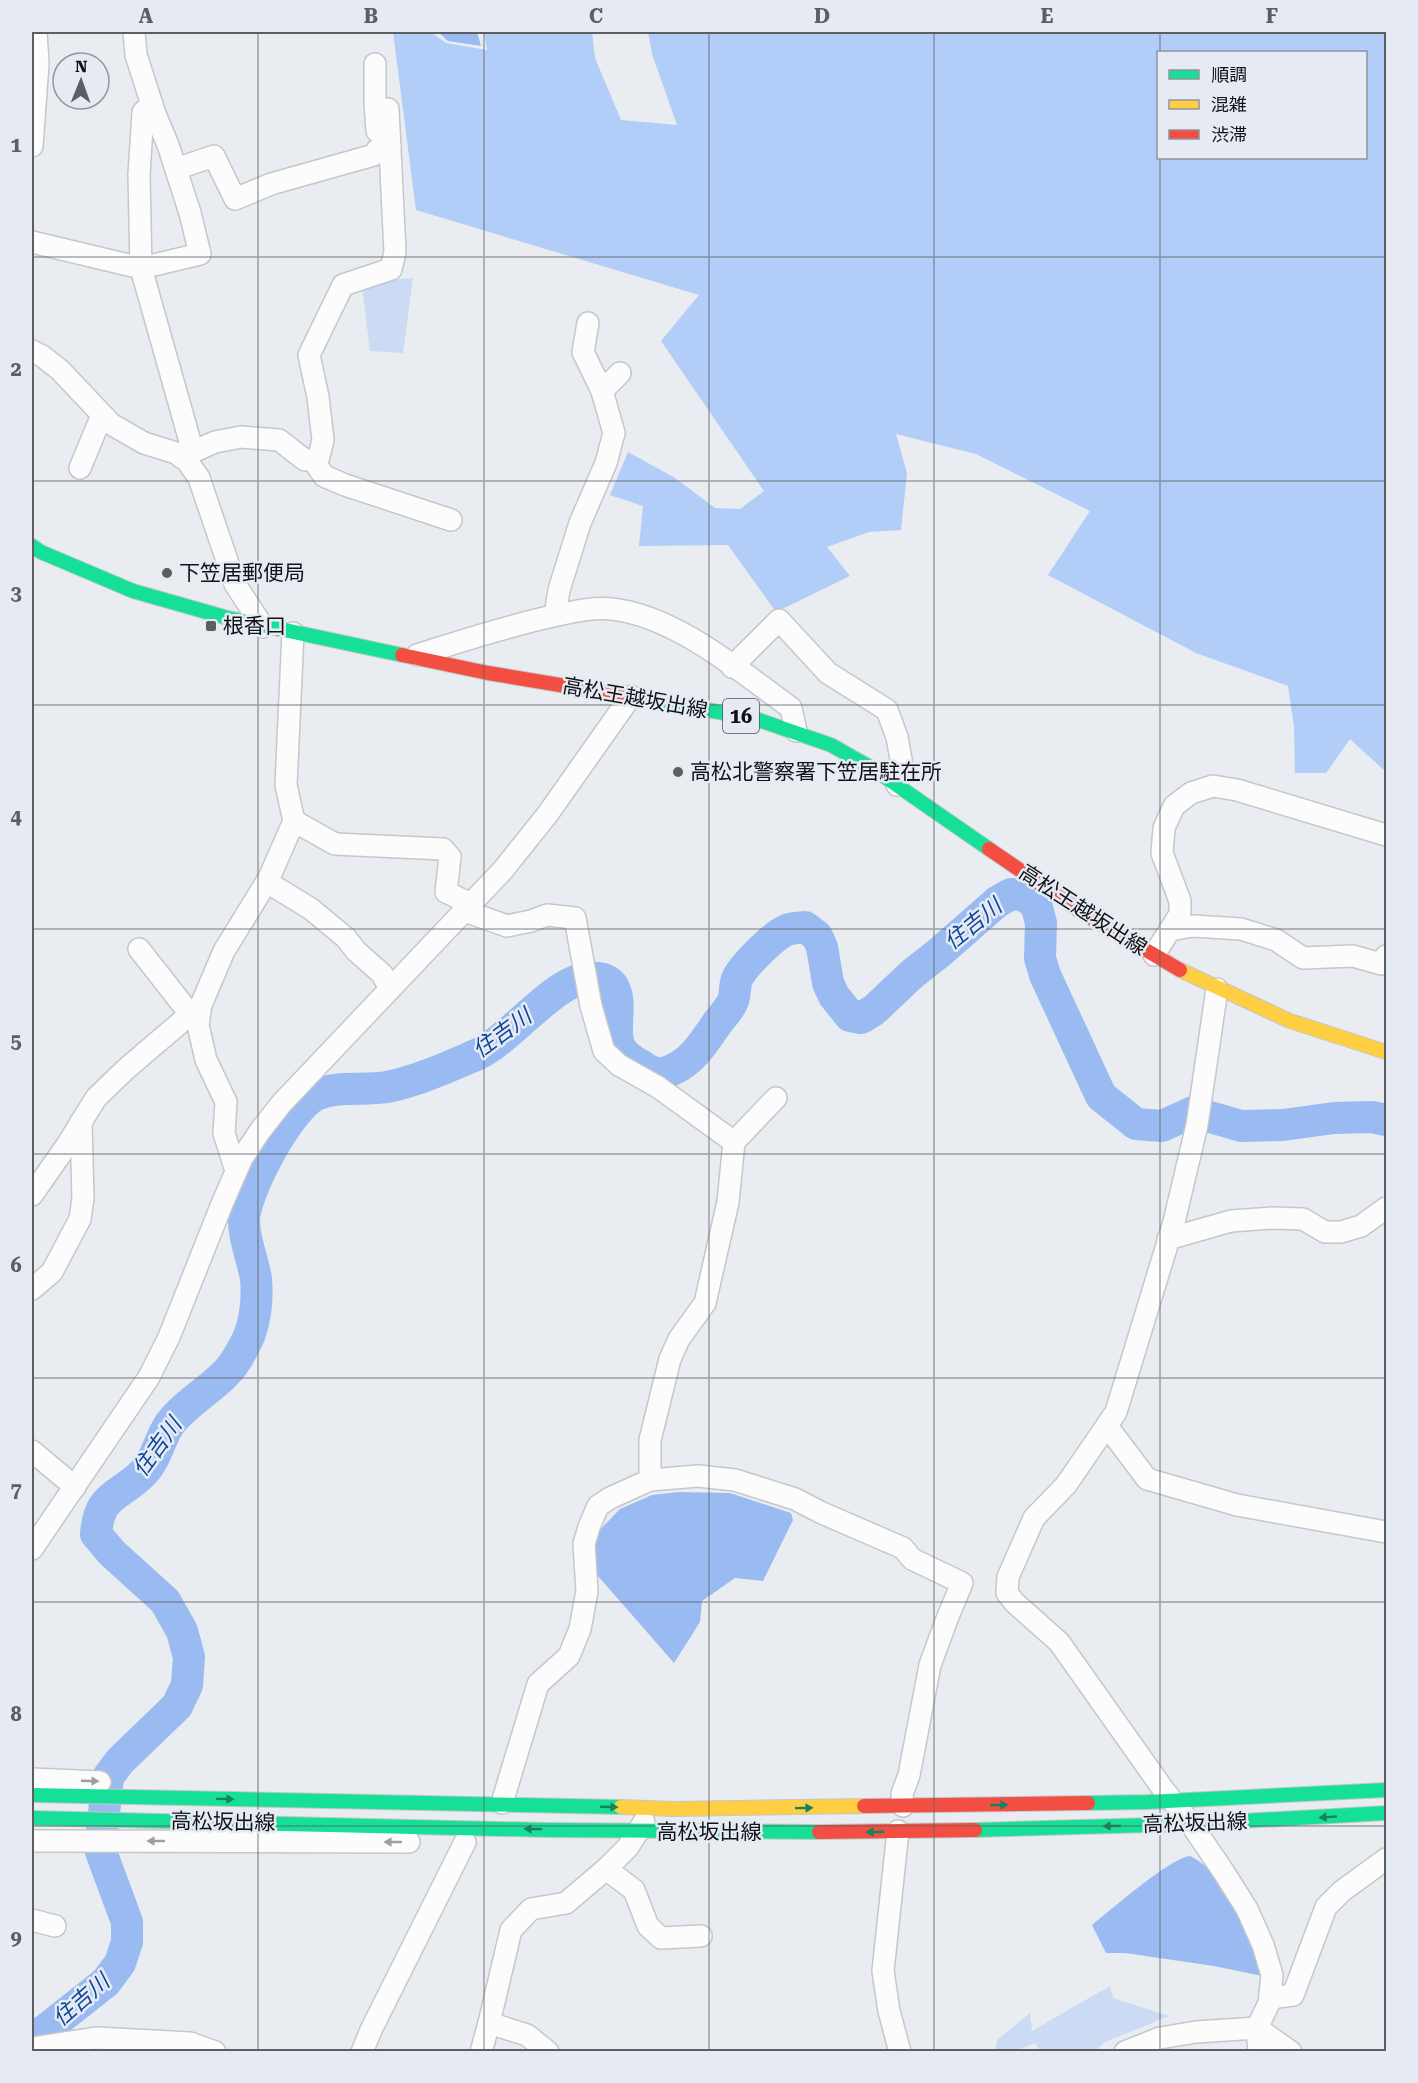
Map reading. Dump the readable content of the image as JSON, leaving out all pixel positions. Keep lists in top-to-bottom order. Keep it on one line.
{"streets":{"main road":["高松王越坂出線","16","高松坂出線"]},"water":["住吉川"],"places":{"other":["下笠居郵便局","高松北警察署下笠居駐在所"],"transit":["根香口"]},"legend":["順調","混雑","渋滞"],"north":"top","grid":{"columns":["A","B","C","D","E","F"],"rows":["1","2","3","4","5","6","7","8","9"]}}
